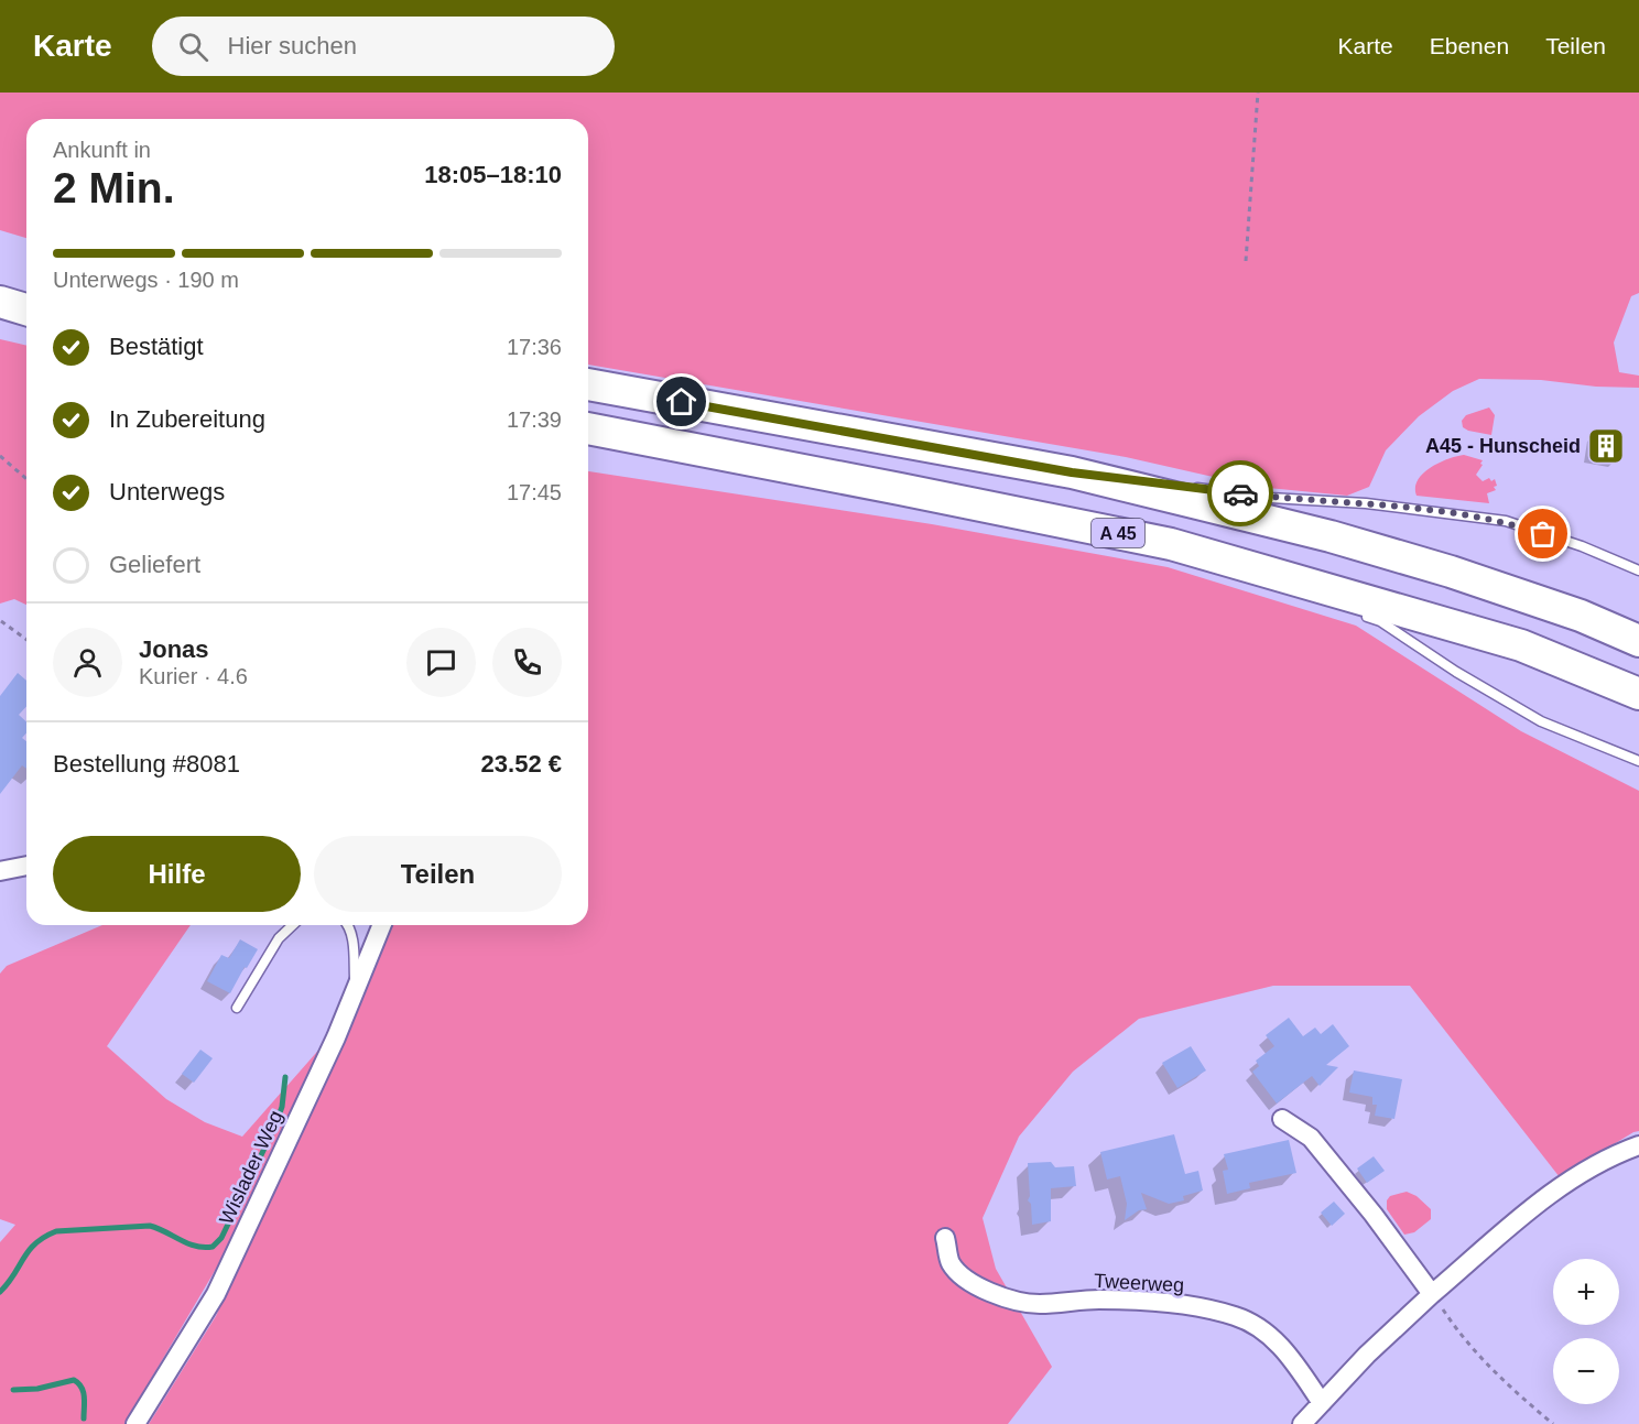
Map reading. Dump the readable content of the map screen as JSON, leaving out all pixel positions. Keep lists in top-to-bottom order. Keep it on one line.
{"streets":{"highway":["A 45"],"street":["Wislader Weg","Tweerweg"]},"places":{"building":["A45 - Hunscheid"]},"page":{"header":"Karte","search":"Hier suchen","nav":["Karte","Ebenen","Teilen"],"heading":["2 Min.","Ankunft in","18:05–18:10"],"panel":["Jonas","Kurier · 4.6","Bestellung #8081","23.52 €"],"bar":"Unterwegs · 190 m","list":[["Bestätigt","17:36"],["In Zubereitung","17:39"],["Unterwegs","17:45"],"Geliefert"],"buttons":["Hilfe","Teilen"],"map_buttons":["+","−"]}}
